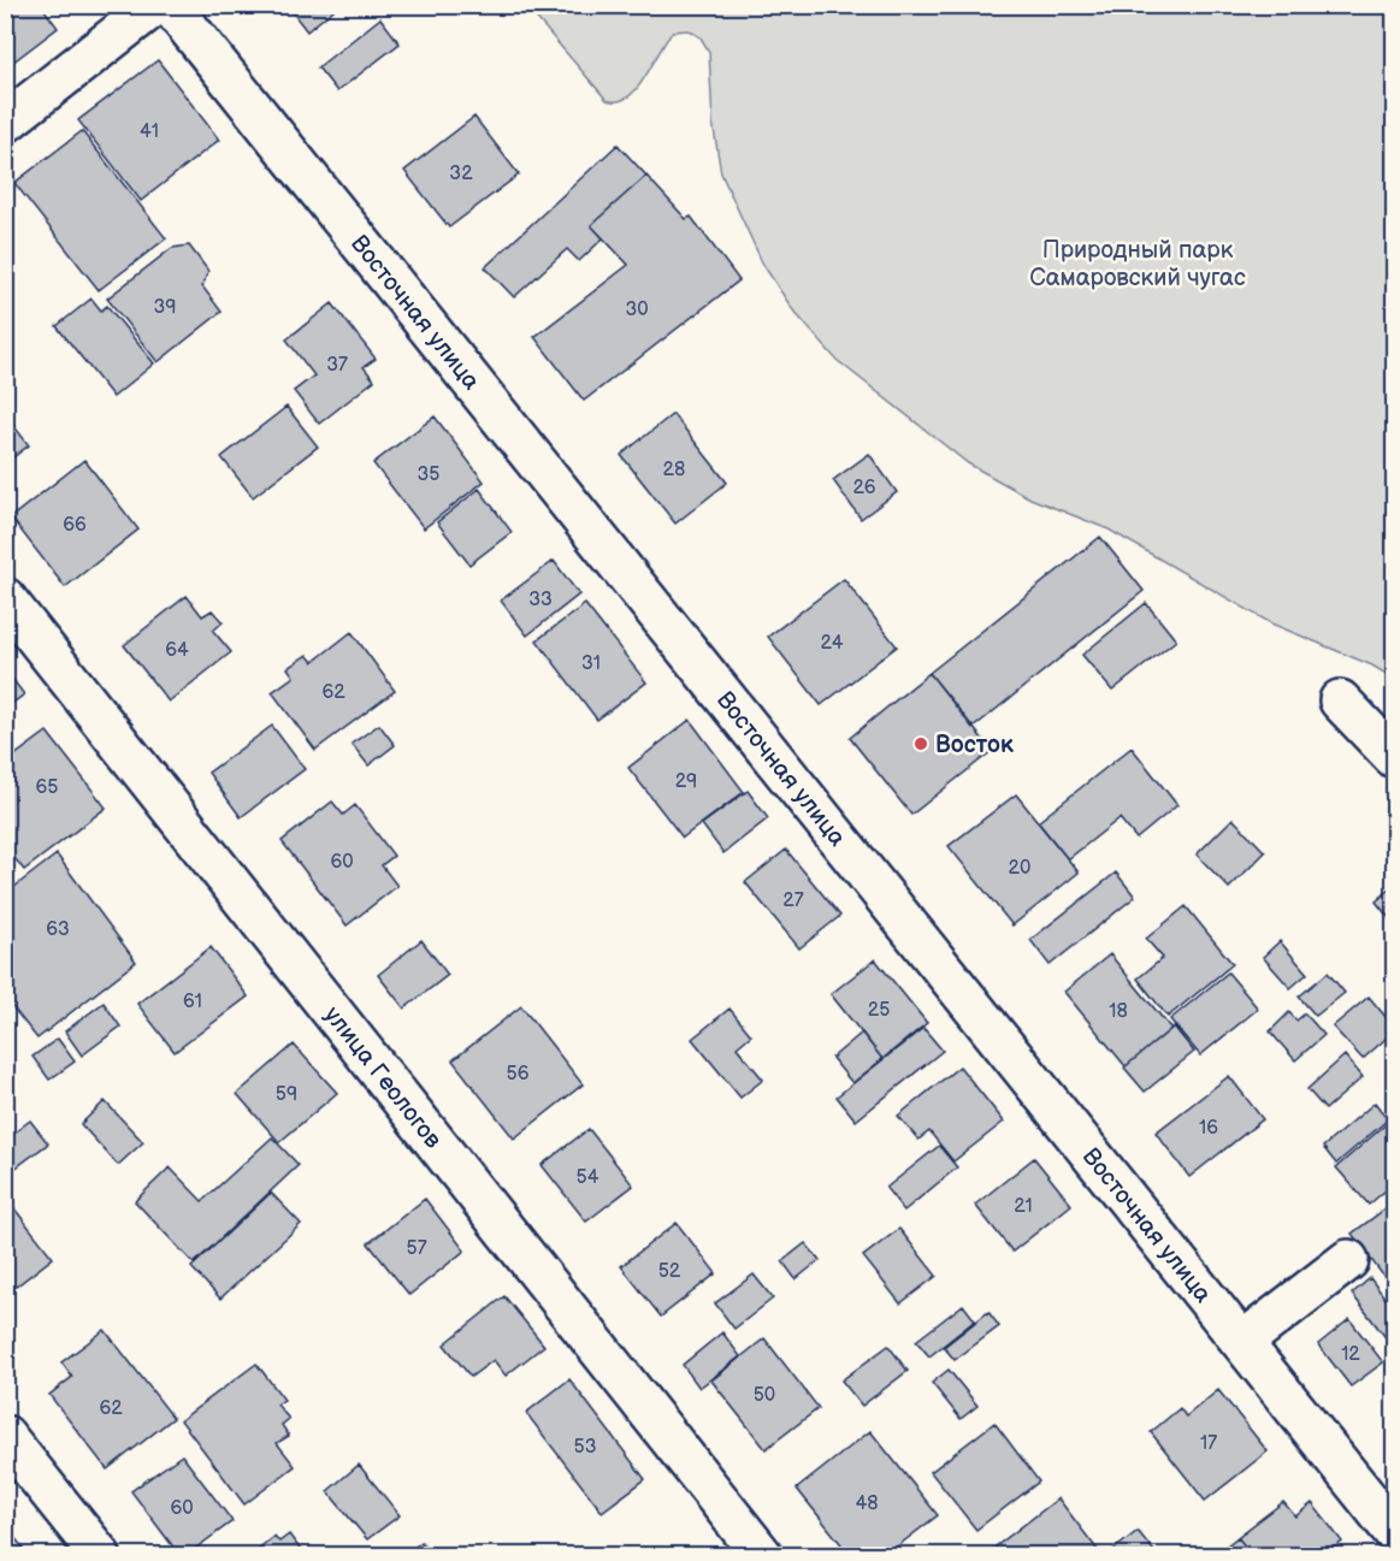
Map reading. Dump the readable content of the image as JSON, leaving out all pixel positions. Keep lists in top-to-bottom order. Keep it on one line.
{"streets":{"street":["Восточная улица","улица Геологов"]},"parks":["Природный парк Самаровский чугас"],"places":["Восток"],"house_numbers":["41","32","39","30","37","28","35","26","66","33","24","64","31","62","29","65","60","20","27","63","61","25","18","56","59","16","54","21","57","52","12","50","62","17","53","48","60"]}
